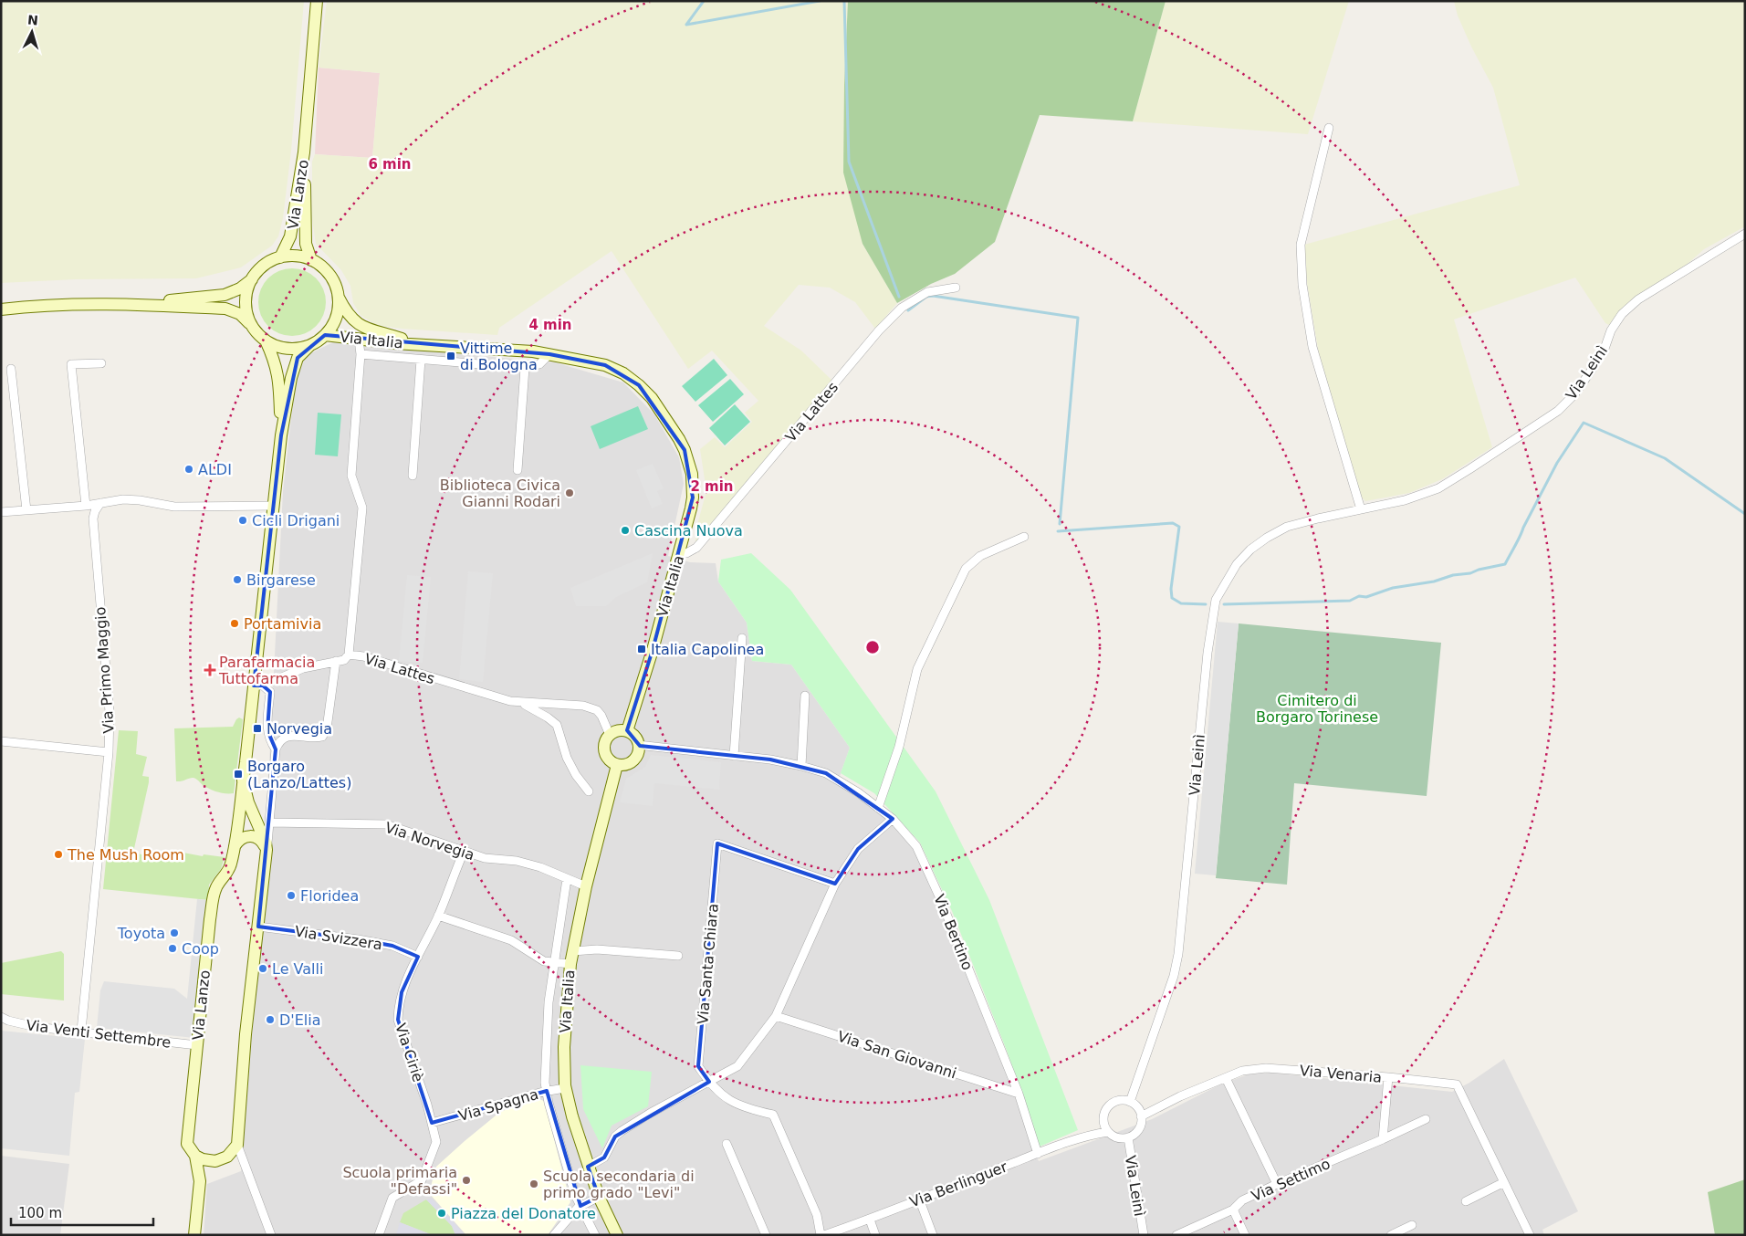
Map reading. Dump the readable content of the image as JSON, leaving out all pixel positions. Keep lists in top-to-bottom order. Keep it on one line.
{"streets":{"street":["Via Lanzo","Via Italia","Via Leinì","Via Lattes","Via Primo Maggio","Via Norvegia","Via Bertino","Via Svizzera","Via Santa Chiara","Via Venti Settembre","Via Ciriè","Via San Giovanni","Via Venaria","Via Spagna","Via Settimo","Via Berlinguer"]},"crossings":[["Via Lanzo","Via Italia"],["Via Lanzo","Via Lattes"],["Via Lanzo","Via Venti Settembre"],["Via Italia","Via Lattes"],["Via Italia","Via Norvegia"],["Via Italia","Via Bertino"],["Via Italia","Via Spagna"],["Via Leinì","Via Venaria"],["Via Lattes","Via Bertino"],["Via Primo Maggio","Via Venti Settembre"],["Via Norvegia","Via Ciriè"],["Via Bertino","Via San Giovanni"],["Via Bertino","Via Berlinguer"],["Via Svizzera","Via Ciriè"],["Via Ciriè","Via Spagna"]],"parks":["Cimitero di Borgaro Torinese"],"places":{"transit":["Vittime di Bologna","Italia Capolinea","Norvegia","Borgaro (Lanzo/Lattes)"],"other":["ALDI","Biblioteca Civica Gianni Rodari","Cicli Drigani","Cascina Nuova","Birgarese","Portamivia","The Mush Room","Floridea","Toyota","Coop","Le Valli","D'Elia","Scuola primaria \"Defassi\"","Scuola secondaria di primo grado \"Levi\"","Piazza del Donatore"],"health":["Parafarmacia Tuttofarma"]},"scale_bar":"100 m","north":"top","rings":["6 min","4 min","2 min"]}
